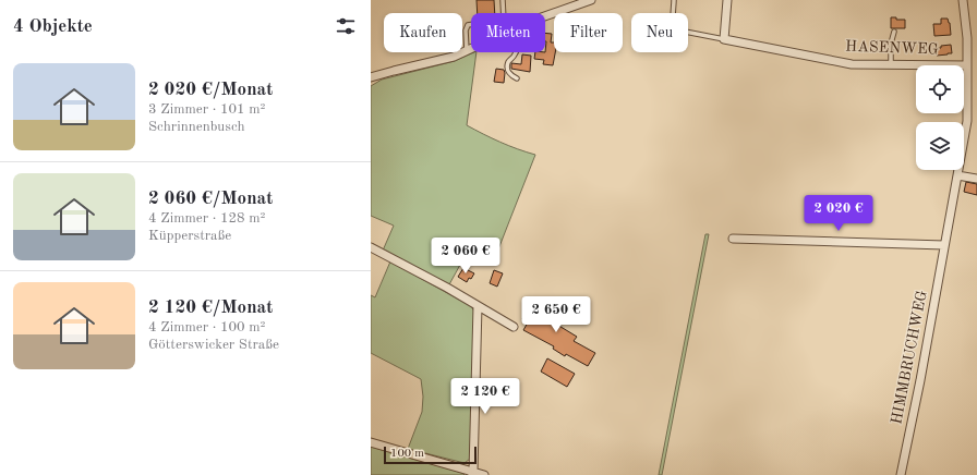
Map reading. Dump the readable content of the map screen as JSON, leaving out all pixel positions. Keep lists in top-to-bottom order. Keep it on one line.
{"streets":{"street":["HASENWEG","HIMMBRUCHWEG"]},"crossings":[["HASENWEG","HIMMBRUCHWEG"]],"scale_bar":"100 m","page":{"heading":"4 Objekte","chip":["Kaufen","Mieten","Filter","Neu"],"list":[{"name":"2 020 €/Monat","note":"3 Zimmer · 101 m² · Schrinnenbusch"},{"name":"2 060 €/Monat","note":"4 Zimmer · 128 m² · Küpperstraße"},{"name":"2 120 €/Monat","note":"4 Zimmer · 100 m² · Götterswicker Straße"}],"price":["2 020 €","2 060 €","2 650 €","2 120 €"],"scale":"100 m"}}
